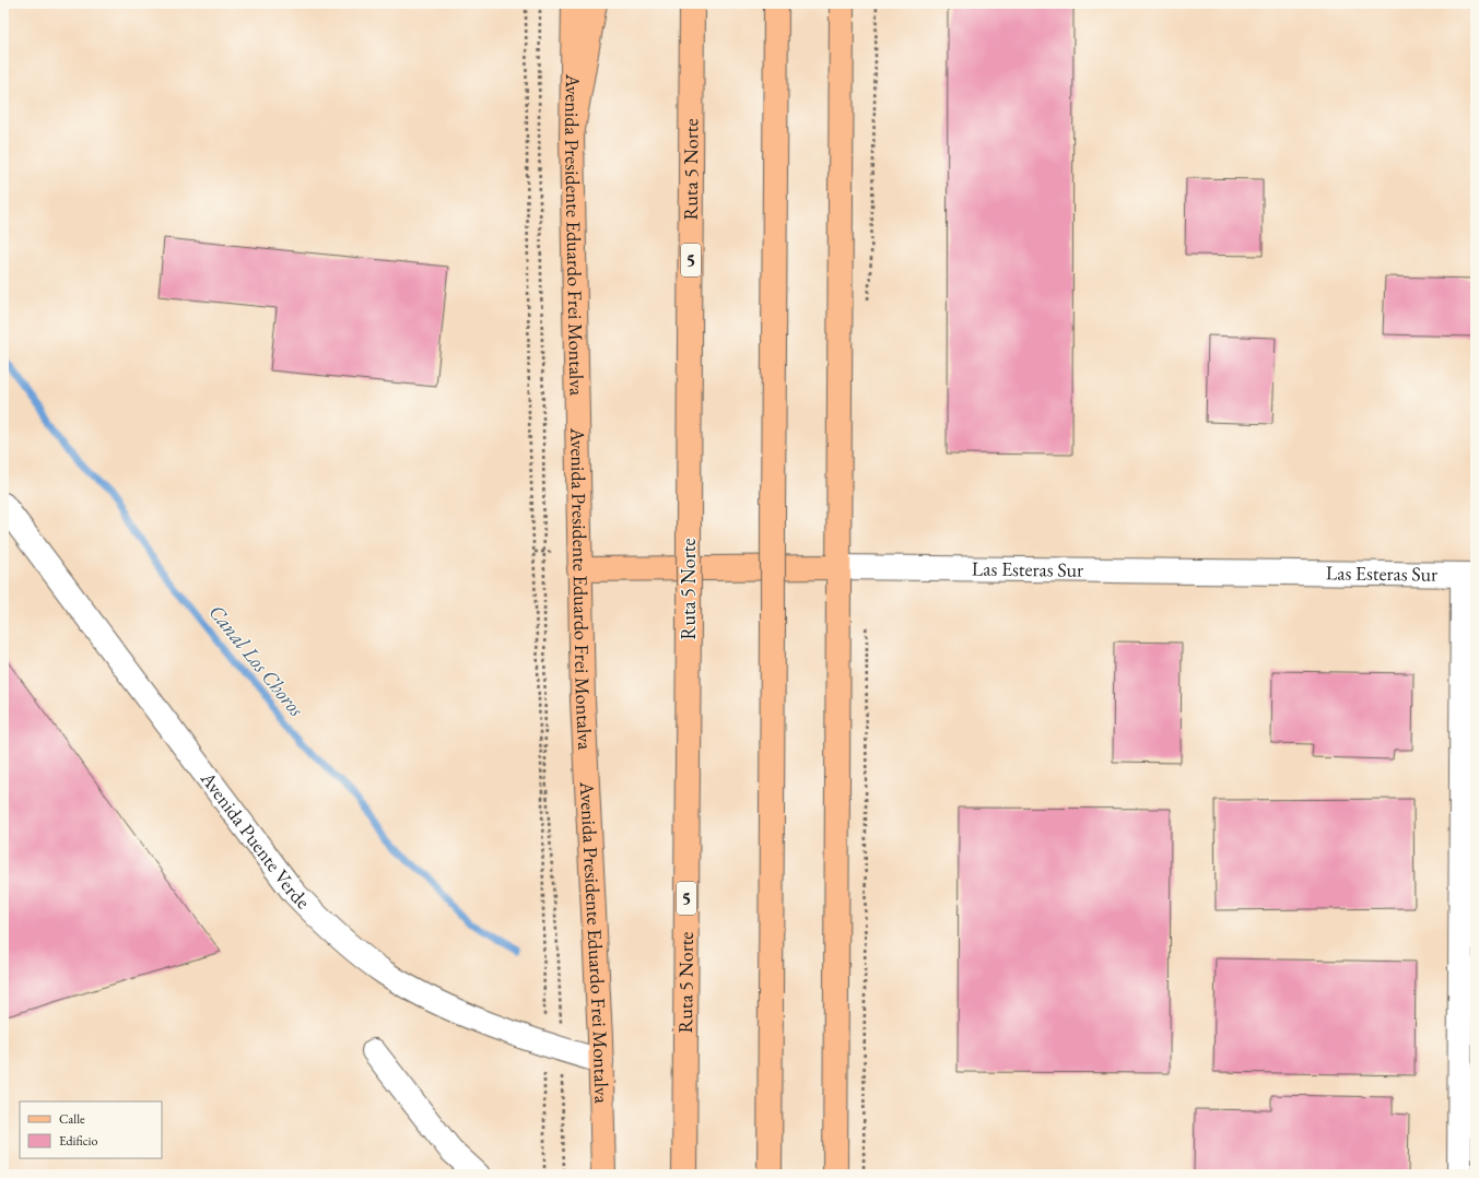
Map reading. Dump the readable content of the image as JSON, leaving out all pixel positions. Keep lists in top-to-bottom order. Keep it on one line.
{"streets":{"main road":["Ruta 5 Norte","Avenida Presidente Eduardo Frei Montalva","5","Las Esteras Sur"],"street":["Avenida Puente Verde"]},"crossings":[["Avenida Presidente Eduardo Frei Montalva","Las Esteras Sur"],["Avenida Presidente Eduardo Frei Montalva","Avenida Puente Verde"]],"water":["Canal Los Choros"],"legend":["Calle","Edificio"]}
